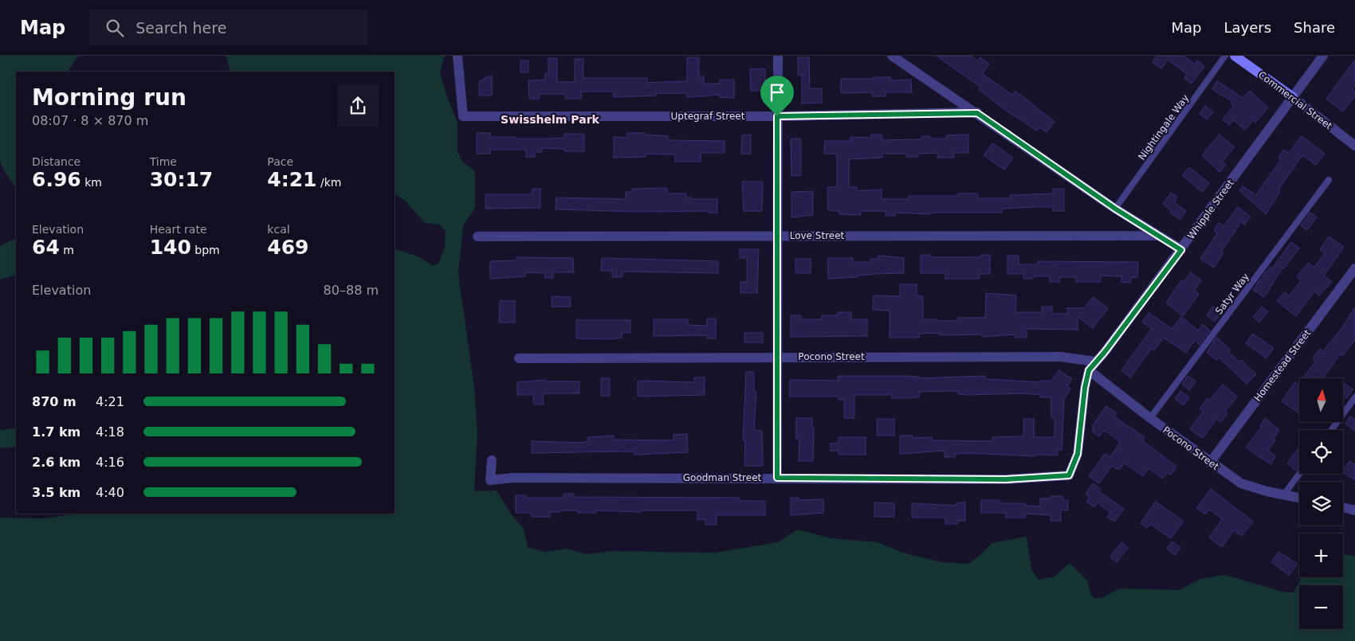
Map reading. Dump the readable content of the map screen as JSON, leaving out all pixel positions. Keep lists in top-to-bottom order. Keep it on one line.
{"streets":{"main road":["Commercial Street"],"street":["Uptegraf Street","Whipple Street","Love Street","Pocono Street","Homestead Street","Goodman Street"],"lane":["Nightingale Way","Satyr Way"]},"crossings":[["Commercial Street","Whipple Street"],["Whipple Street","Pocono Street"],["Whipple Street","Goodman Street"],["Satyr Way","Pocono Street"],["Pocono Street","Homestead Street"],["Pocono Street","Goodman Street"]],"districts":["Swisshelm Park"],"north":"top","page":{"header":"Map","search":"Search here","nav":["Map","Layers","Share"],"heading":["Morning run","08:07 · 8 × 870 m"],"stats":[["Distance","6.96 km"],["Time","30:17"],["Pace","4:21 /km"],["Elevation","64 m"],["Heart rate","140 bpm"],["kcal","469"]],"chart":["Elevation","80–88 m"],"map_buttons":["+","−"],"list":[{"name":"870 m","note":"4:21"},{"name":"1.7 km","note":"4:18"},{"name":"2.6 km","note":"4:16"},{"name":"3.5 km","note":"4:40"}]}}
